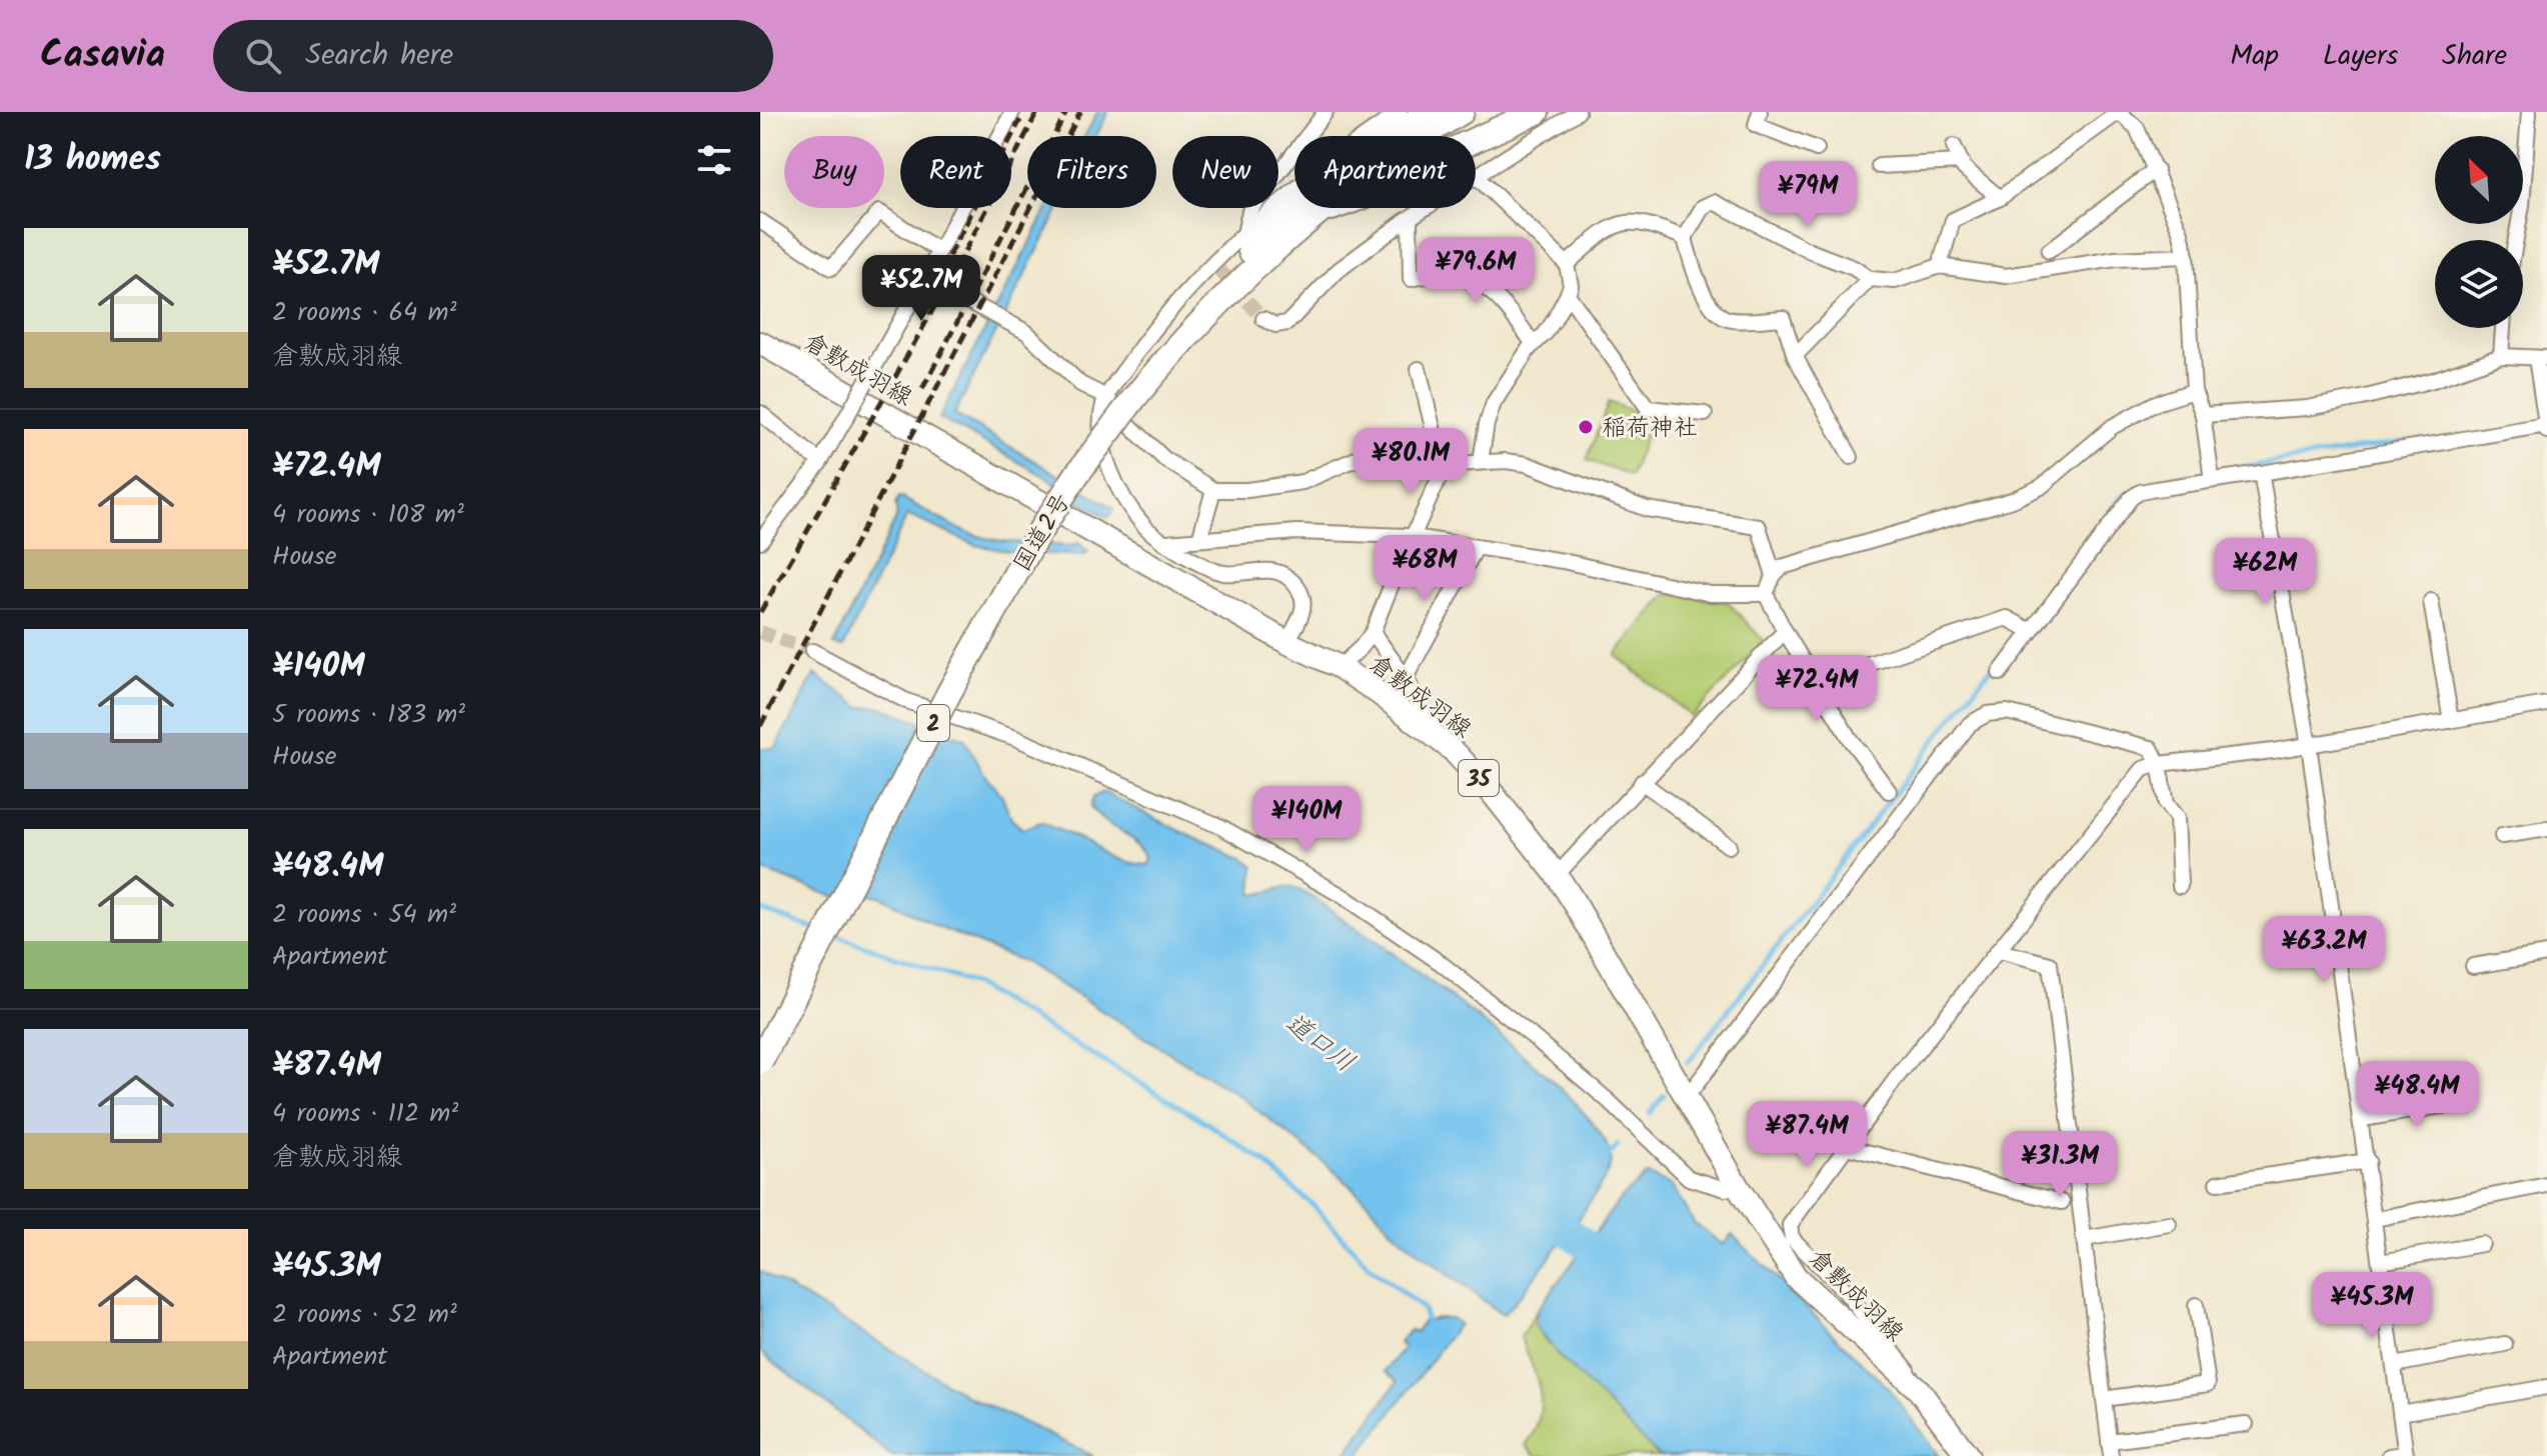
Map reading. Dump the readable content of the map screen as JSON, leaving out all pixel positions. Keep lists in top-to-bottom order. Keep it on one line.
{"streets":{"highway":["国道2号","2"],"main road":["倉敷成羽線","35"]},"water":["道口川"],"places":["稲荷神社"],"north":"top left","page":{"header":"Casavia","search":"Search here","nav":["Map","Layers","Share"],"heading":"13 homes","chip":["Buy","Rent","Filters","New","Apartment"],"price":["¥79M","¥79.6M","¥52.7M","¥80.1M","¥68M","¥62M","¥72.4M","¥140M","¥63.2M","¥48.4M","¥87.4M","¥31.3M","¥45.3M"],"list":[{"name":"¥52.7M","note":"2 rooms · 64 m² · 倉敷成羽線"},{"name":"¥72.4M","note":"4 rooms · 108 m² · House"},{"name":"¥140M","note":"5 rooms · 183 m² · House"},{"name":"¥48.4M","note":"2 rooms · 54 m² · Apartment"},{"name":"¥87.4M","note":"4 rooms · 112 m² · 倉敷成羽線"},{"name":"¥45.3M","note":"2 rooms · 52 m² · Apartment"}]}}
